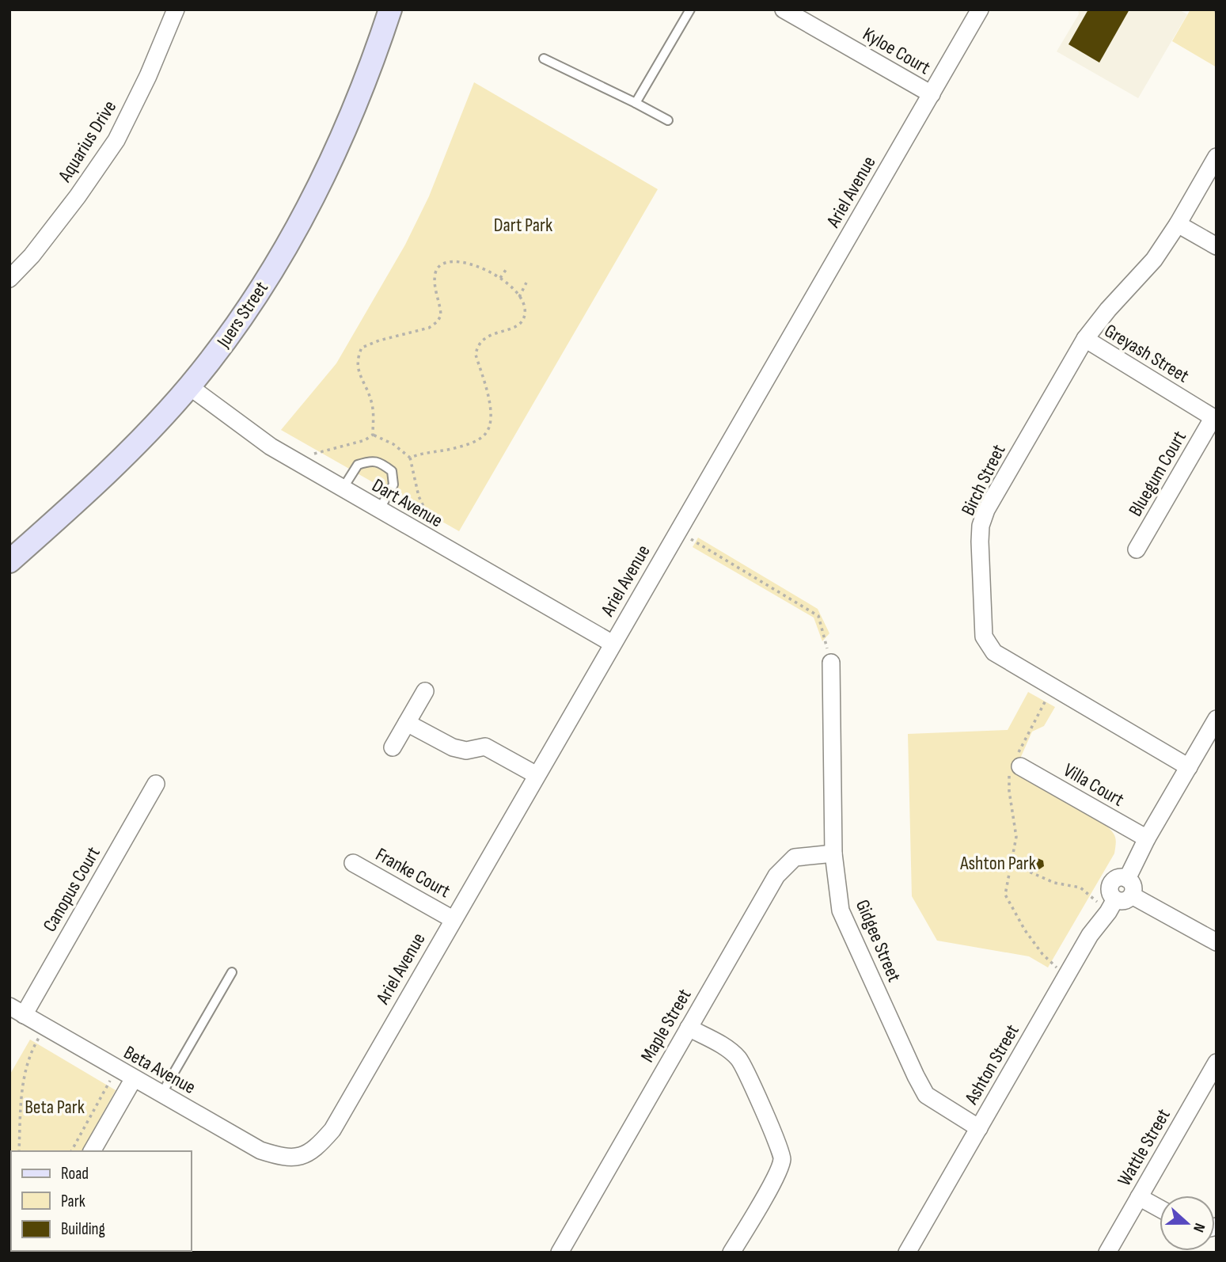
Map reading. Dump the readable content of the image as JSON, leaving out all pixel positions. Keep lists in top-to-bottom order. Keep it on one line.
{"streets":{"street":["Kyloe Court","Aquarius Drive","Ariel Avenue","Juers Street","Greyash Street","Bluegum Court","Birch Street","Dart Avenue","Villa Court","Franke Court","Canopus Court","Gidgee Street","Maple Street","Ashton Street","Beta Avenue","Wattle Street"]},"crossings":[["Kyloe Court","Ariel Avenue"],["Ariel Avenue","Dart Avenue"],["Ariel Avenue","Franke Court"],["Ariel Avenue","Beta Avenue"],["Juers Street","Dart Avenue"],["Greyash Street","Bluegum Court"],["Greyash Street","Birch Street"],["Canopus Court","Beta Avenue"],["Gidgee Street","Maple Street"],["Gidgee Street","Ashton Street"]],"parks":["Dart Park","Ashton Park","Beta Park"],"legend":["Road","Park","Building"],"north":"right"}
